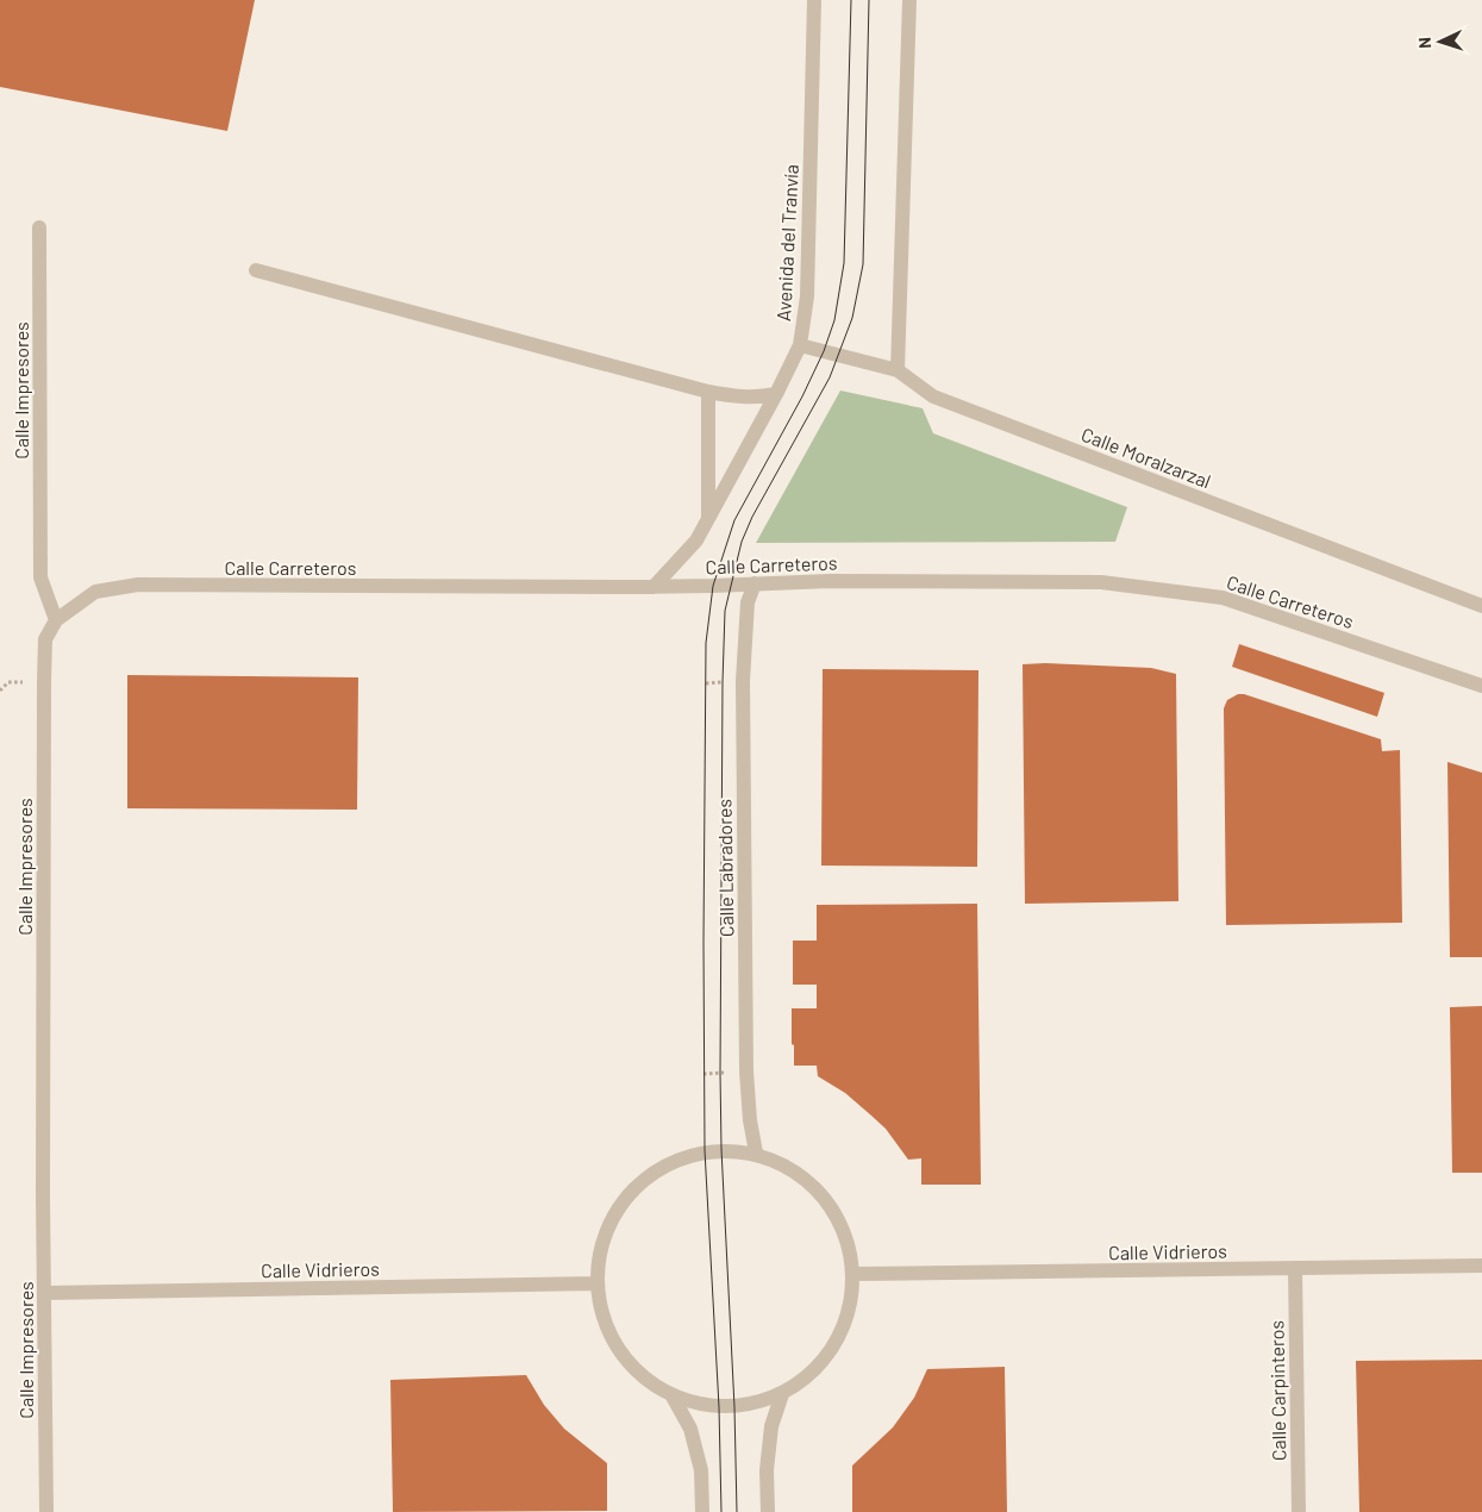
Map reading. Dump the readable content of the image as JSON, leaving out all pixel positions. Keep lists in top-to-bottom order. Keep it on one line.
{"streets":{"street":["Avenida del Tranvía","Calle Impresores","Calle Moralzarzal","Calle Carreteros","Calle Labradores","Calle Vidrieros","Calle Carpinteros"]},"crossings":[["Avenida del Tranvía","Calle Moralzarzal"],["Avenida del Tranvía","Calle Carreteros"],["Calle Impresores","Calle Carreteros"],["Calle Impresores","Calle Vidrieros"],["Calle Carreteros","Calle Labradores"],["Calle Vidrieros","Calle Carpinteros"]],"north":"left"}
